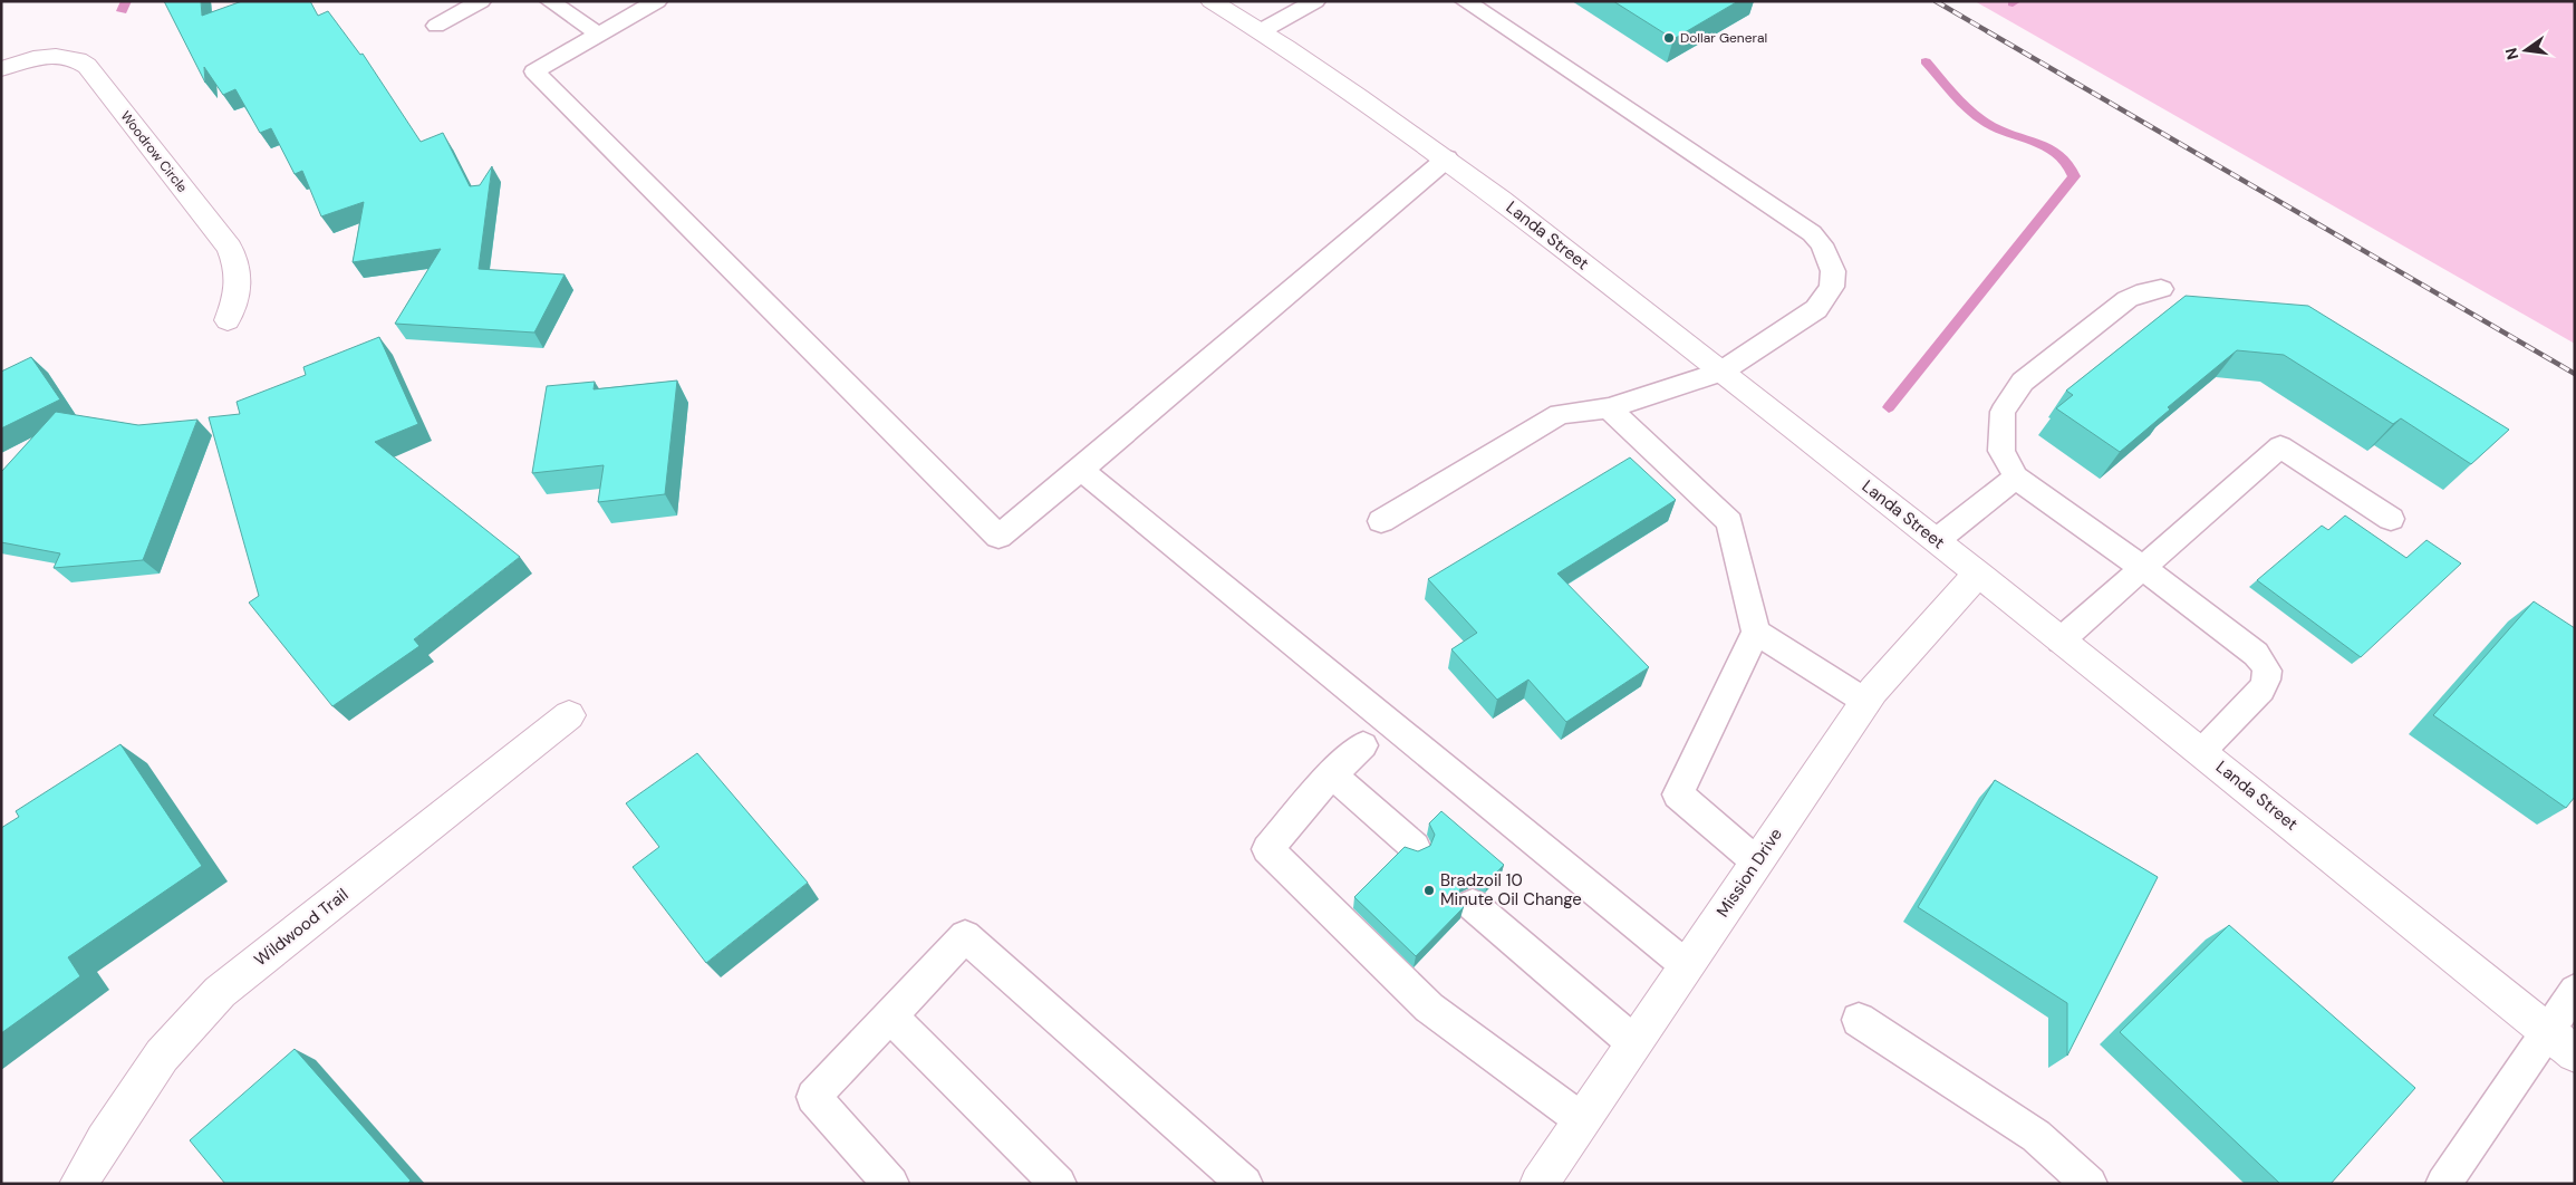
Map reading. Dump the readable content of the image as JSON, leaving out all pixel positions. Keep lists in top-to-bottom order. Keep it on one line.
{"streets":{"street":["Woodrow Circle","Landa Street","Mission Drive","Wildwood Trail"]},"crossings":[["Landa Street","Mission Drive"]],"places":["Dollar General","Bradzoil 10 Minute Oil Change"],"north":"left"}
